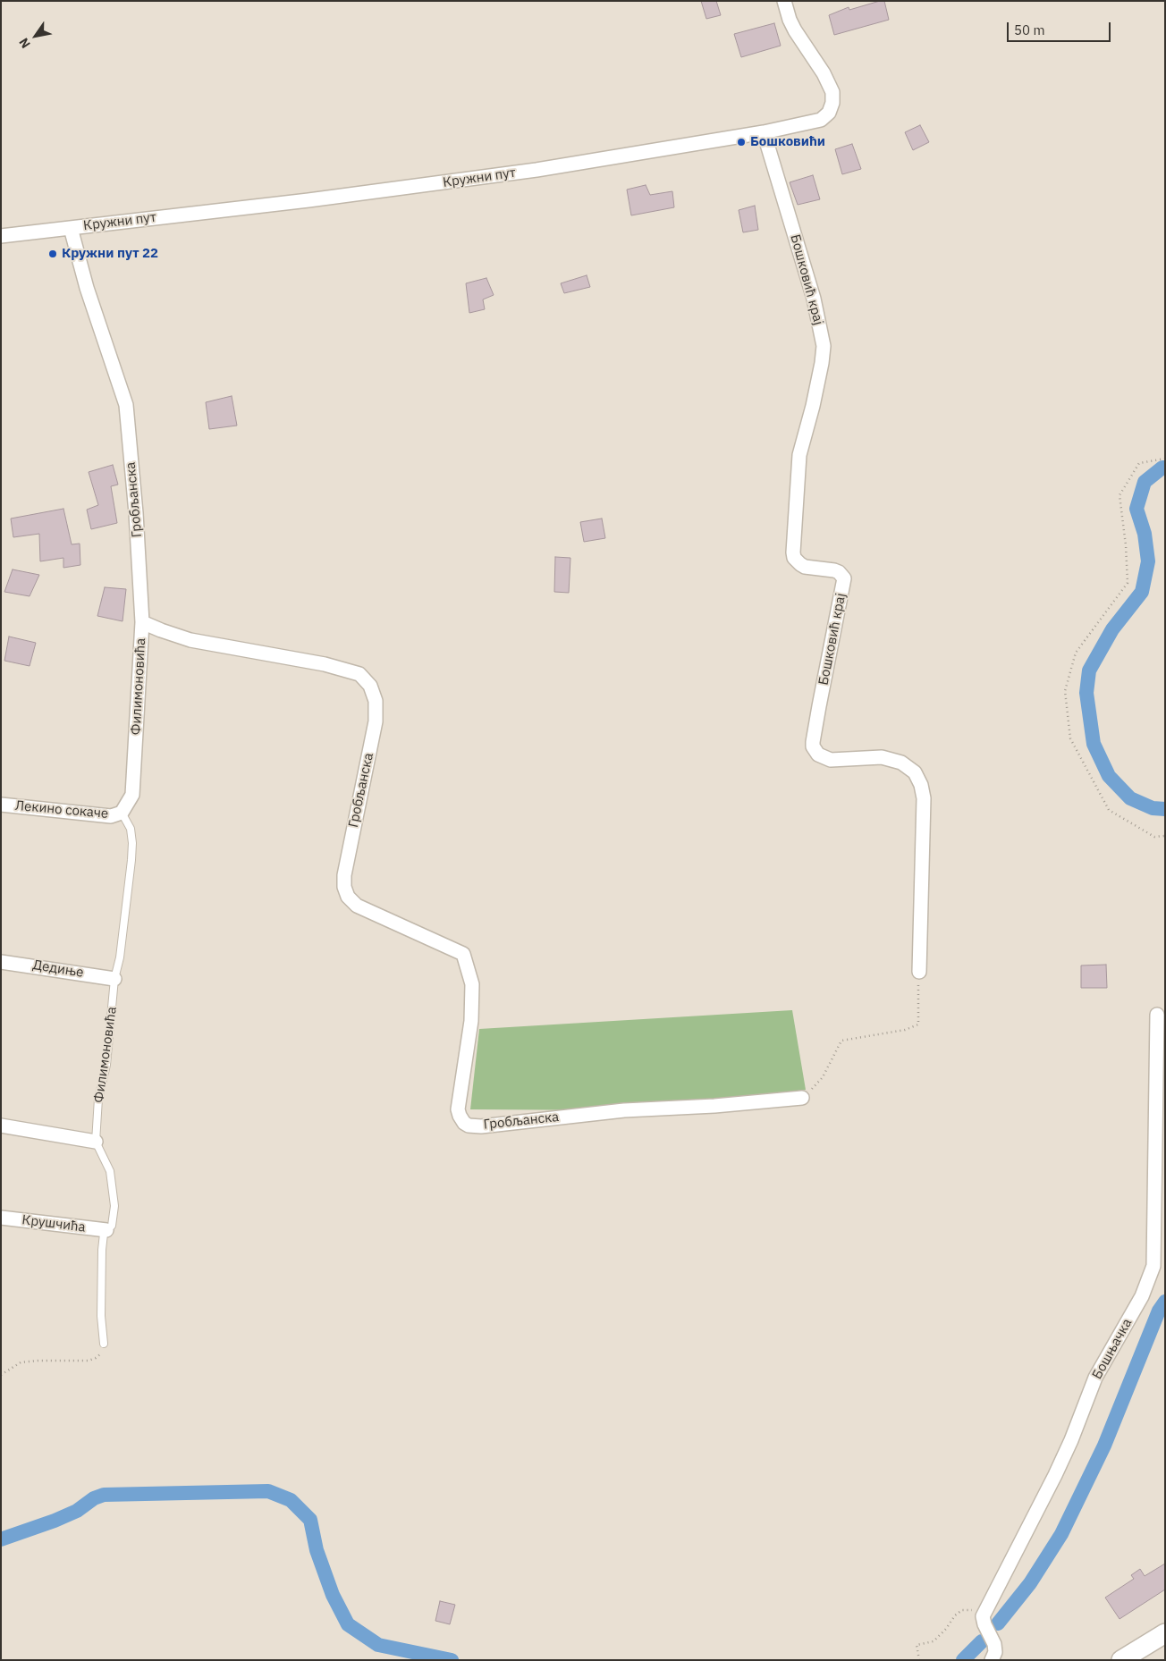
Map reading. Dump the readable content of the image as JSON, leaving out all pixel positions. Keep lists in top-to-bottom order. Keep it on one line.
{"streets":{"street":["Кружни пут","Бошковић крај","Гробљанска","Филимоновића","Лекино сокаче","Дедиње","Крушчића","Бошњачка"]},"crossings":[["Кружни пут","Бошковић крај"],["Кружни пут","Гробљанска"],["Гробљанска","Филимоновића"],["Филимоновића","Лекино сокаче"],["Филимоновића","Дедиње"],["Филимоновића","Крушчића"]],"places":["Бошковићи","Кружни пут 22"],"scale_bar":"50 m","north":"bottom left"}
